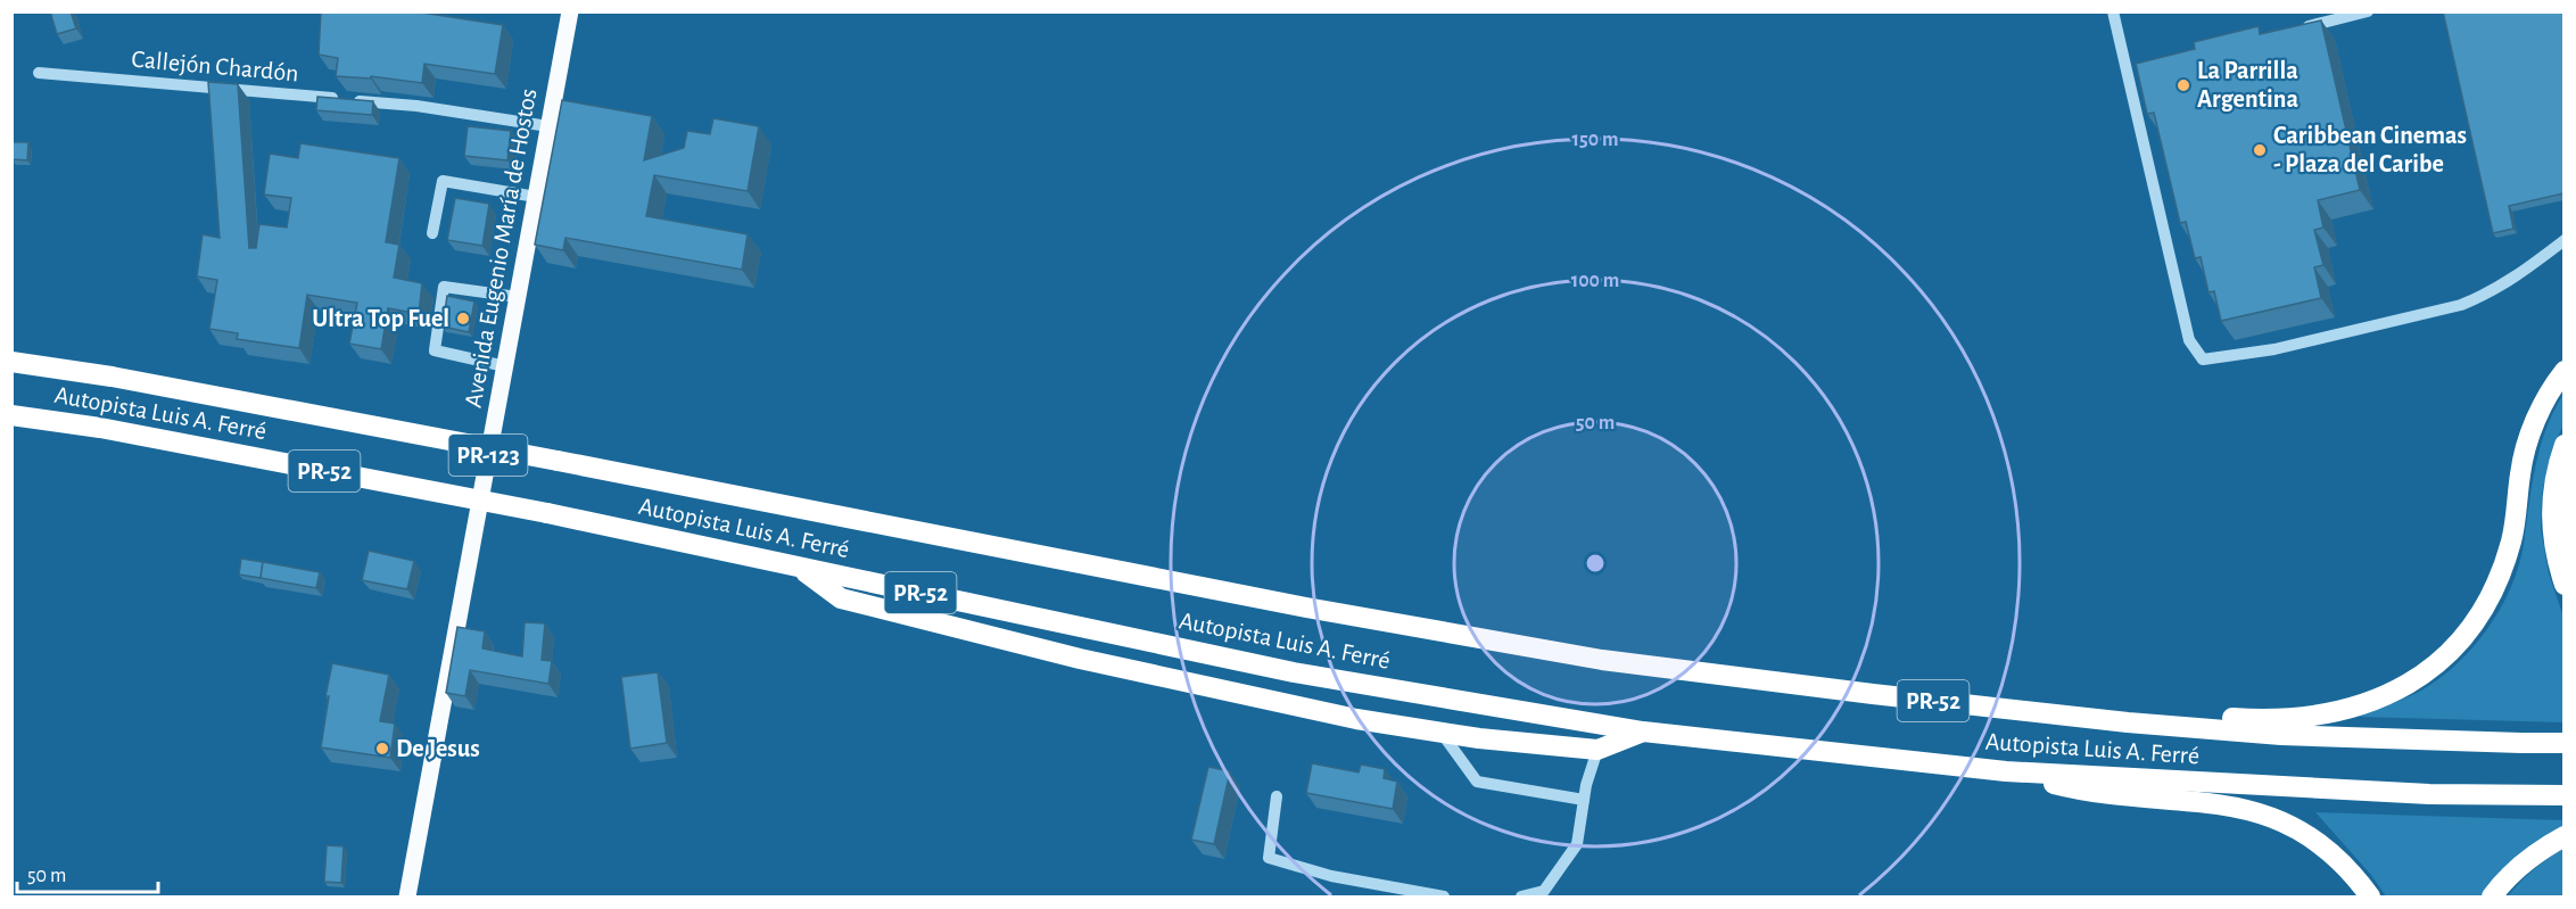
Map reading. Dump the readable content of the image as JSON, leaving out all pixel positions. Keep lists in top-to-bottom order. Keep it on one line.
{"streets":{"highway":["Autopista Luis A. Ferré","PR-52"],"main road":["Avenida Eugenio María de Hostos","PR-123"],"street":["Callejón Chardón"]},"crossings":[["Callejón Chardón","Avenida Eugenio María de Hostos"]],"places":["La Parrilla Argentina","Caribbean Cinemas - Plaza del Caribe","Ultra Top Fuel","De Jesus"],"scale_bar":"50 m","rings":["150 m","100 m","50 m"]}
